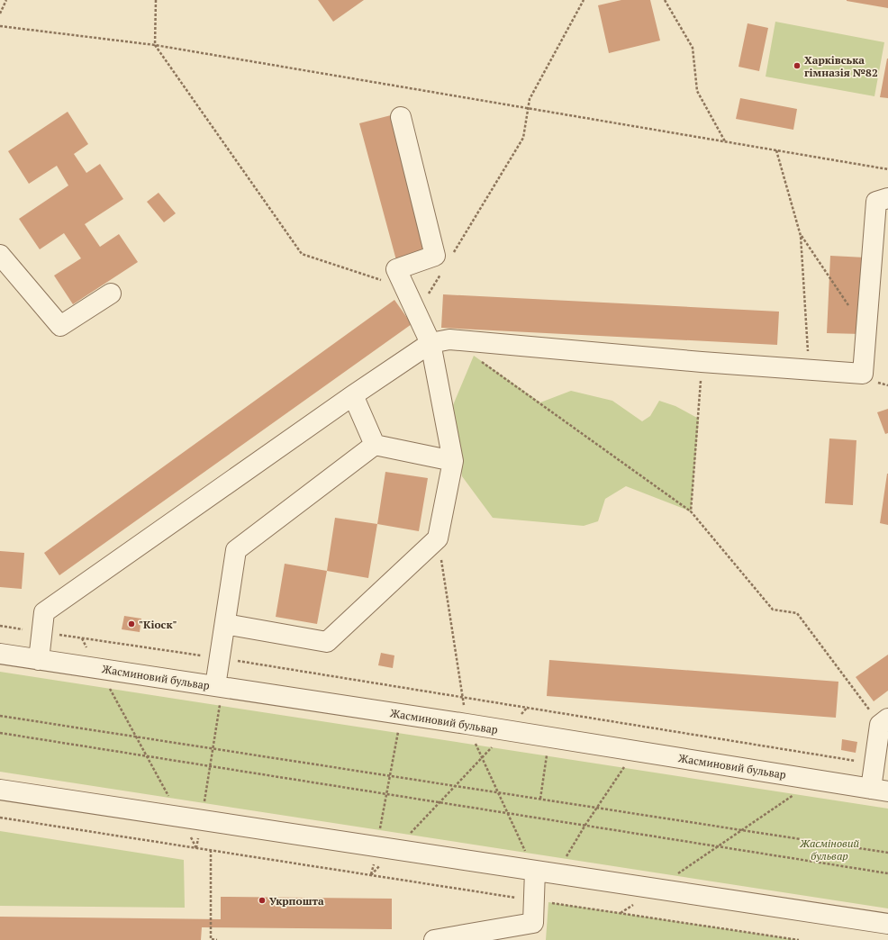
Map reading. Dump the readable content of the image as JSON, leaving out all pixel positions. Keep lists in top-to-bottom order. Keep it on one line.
{"streets":{"street":["Жасминовий бульвар"]},"parks":["Жасміновий бульвар"],"places":["Харківська гімназія №82","\"Кіоск\"","Укрпошта"]}
